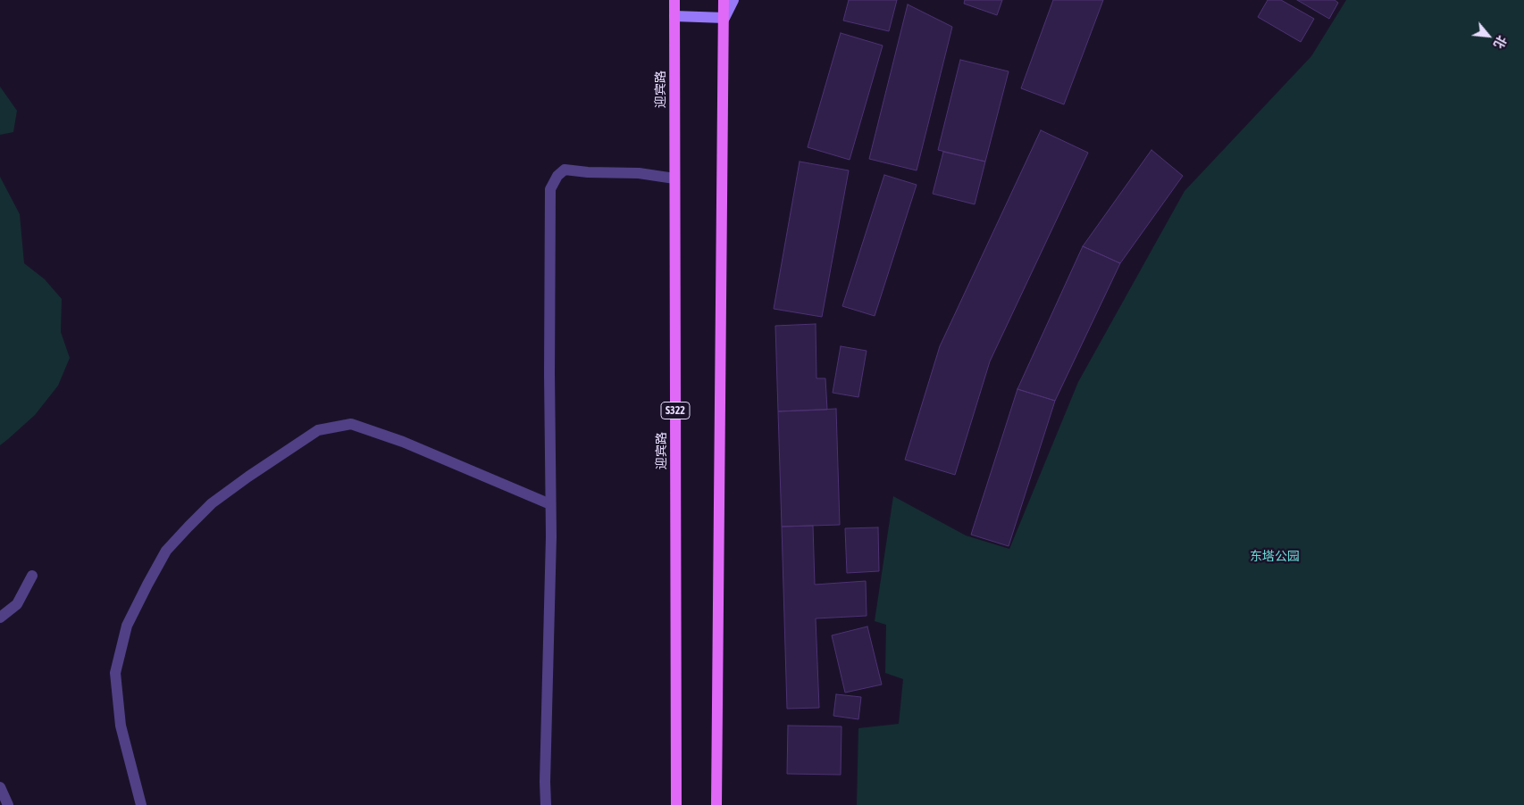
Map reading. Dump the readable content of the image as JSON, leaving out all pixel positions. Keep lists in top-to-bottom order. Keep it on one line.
{"streets":{"main road":["迎宾路","S322"]},"crossings":[["迎宾路","S322"]],"parks":["东塔公园"],"north":"bottom right"}
